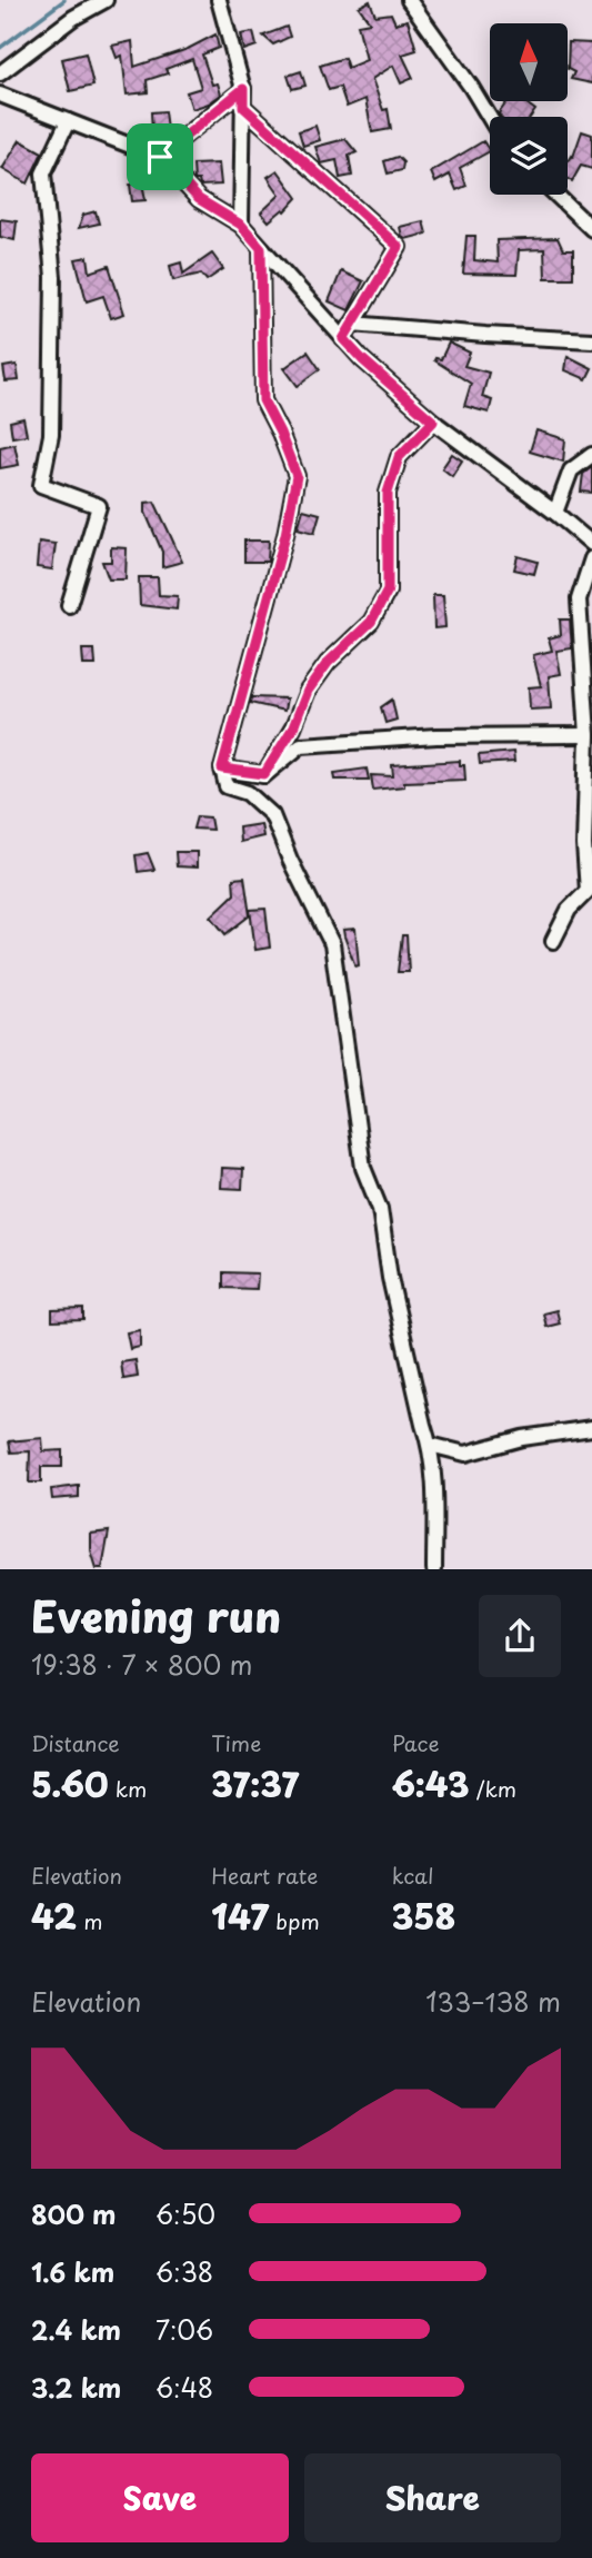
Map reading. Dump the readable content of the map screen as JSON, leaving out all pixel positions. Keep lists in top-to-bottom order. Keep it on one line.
{"north":"top","page":{"heading":["Evening run","19:38 · 7 × 800 m"],"stats":[["Distance","5.60 km"],["Time","37:37"],["Pace","6:43 /km"],["Elevation","42 m"],["Heart rate","147 bpm"],["kcal","358"]],"chart":["Elevation","133–138 m"],"list":[{"name":"800 m","note":"6:50"},{"name":"1.6 km","note":"6:38"},{"name":"2.4 km","note":"7:06"},{"name":"3.2 km","note":"6:48"}],"buttons":["Save","Share"]}}
